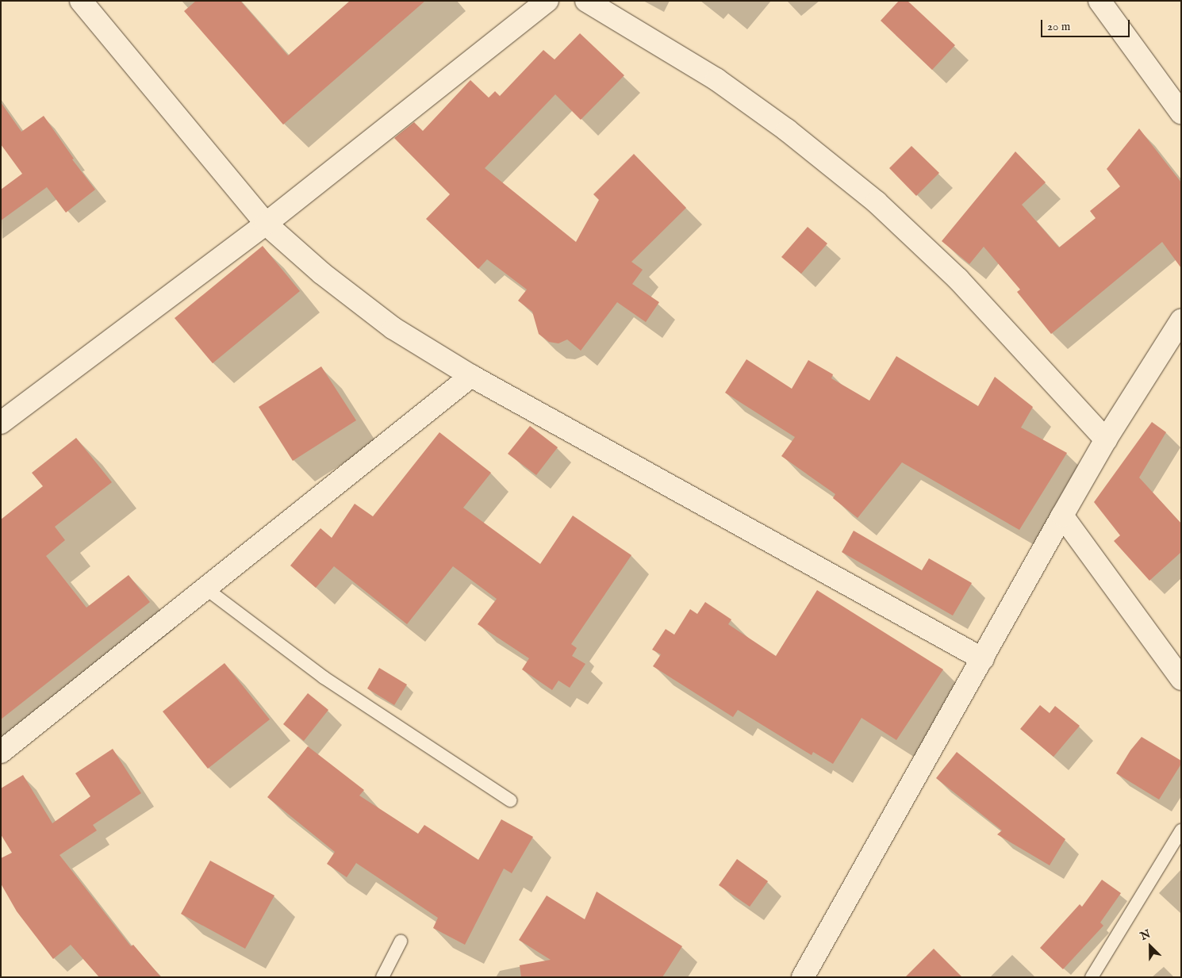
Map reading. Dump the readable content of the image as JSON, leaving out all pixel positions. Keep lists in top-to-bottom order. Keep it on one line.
{"scale_bar":"20 m","north":"top left"}
